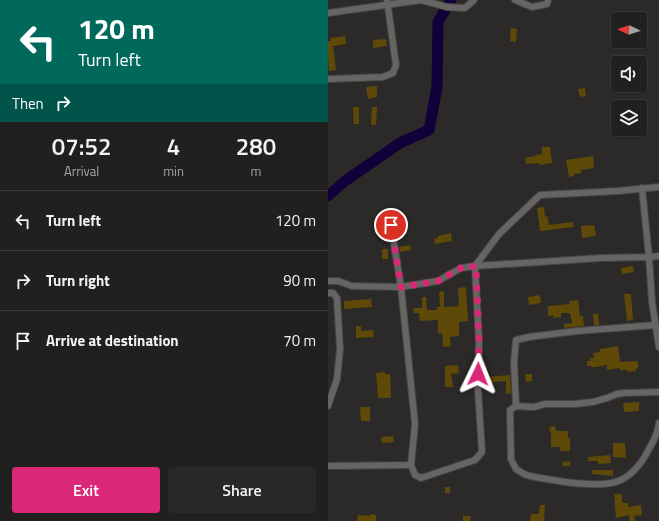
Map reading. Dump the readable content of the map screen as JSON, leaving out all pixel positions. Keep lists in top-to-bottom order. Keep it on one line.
{"north":"left","page":{"turn":["120 m","Turn left"],"then":"Then","eta":["07:52","Arrival","4","min","280","m"],"list":[{"name":"Turn left","value":"120 m"},{"name":"Turn right","value":"90 m"},{"name":"Arrive at destination","value":"70 m"}],"buttons":["Exit","Share"]}}
